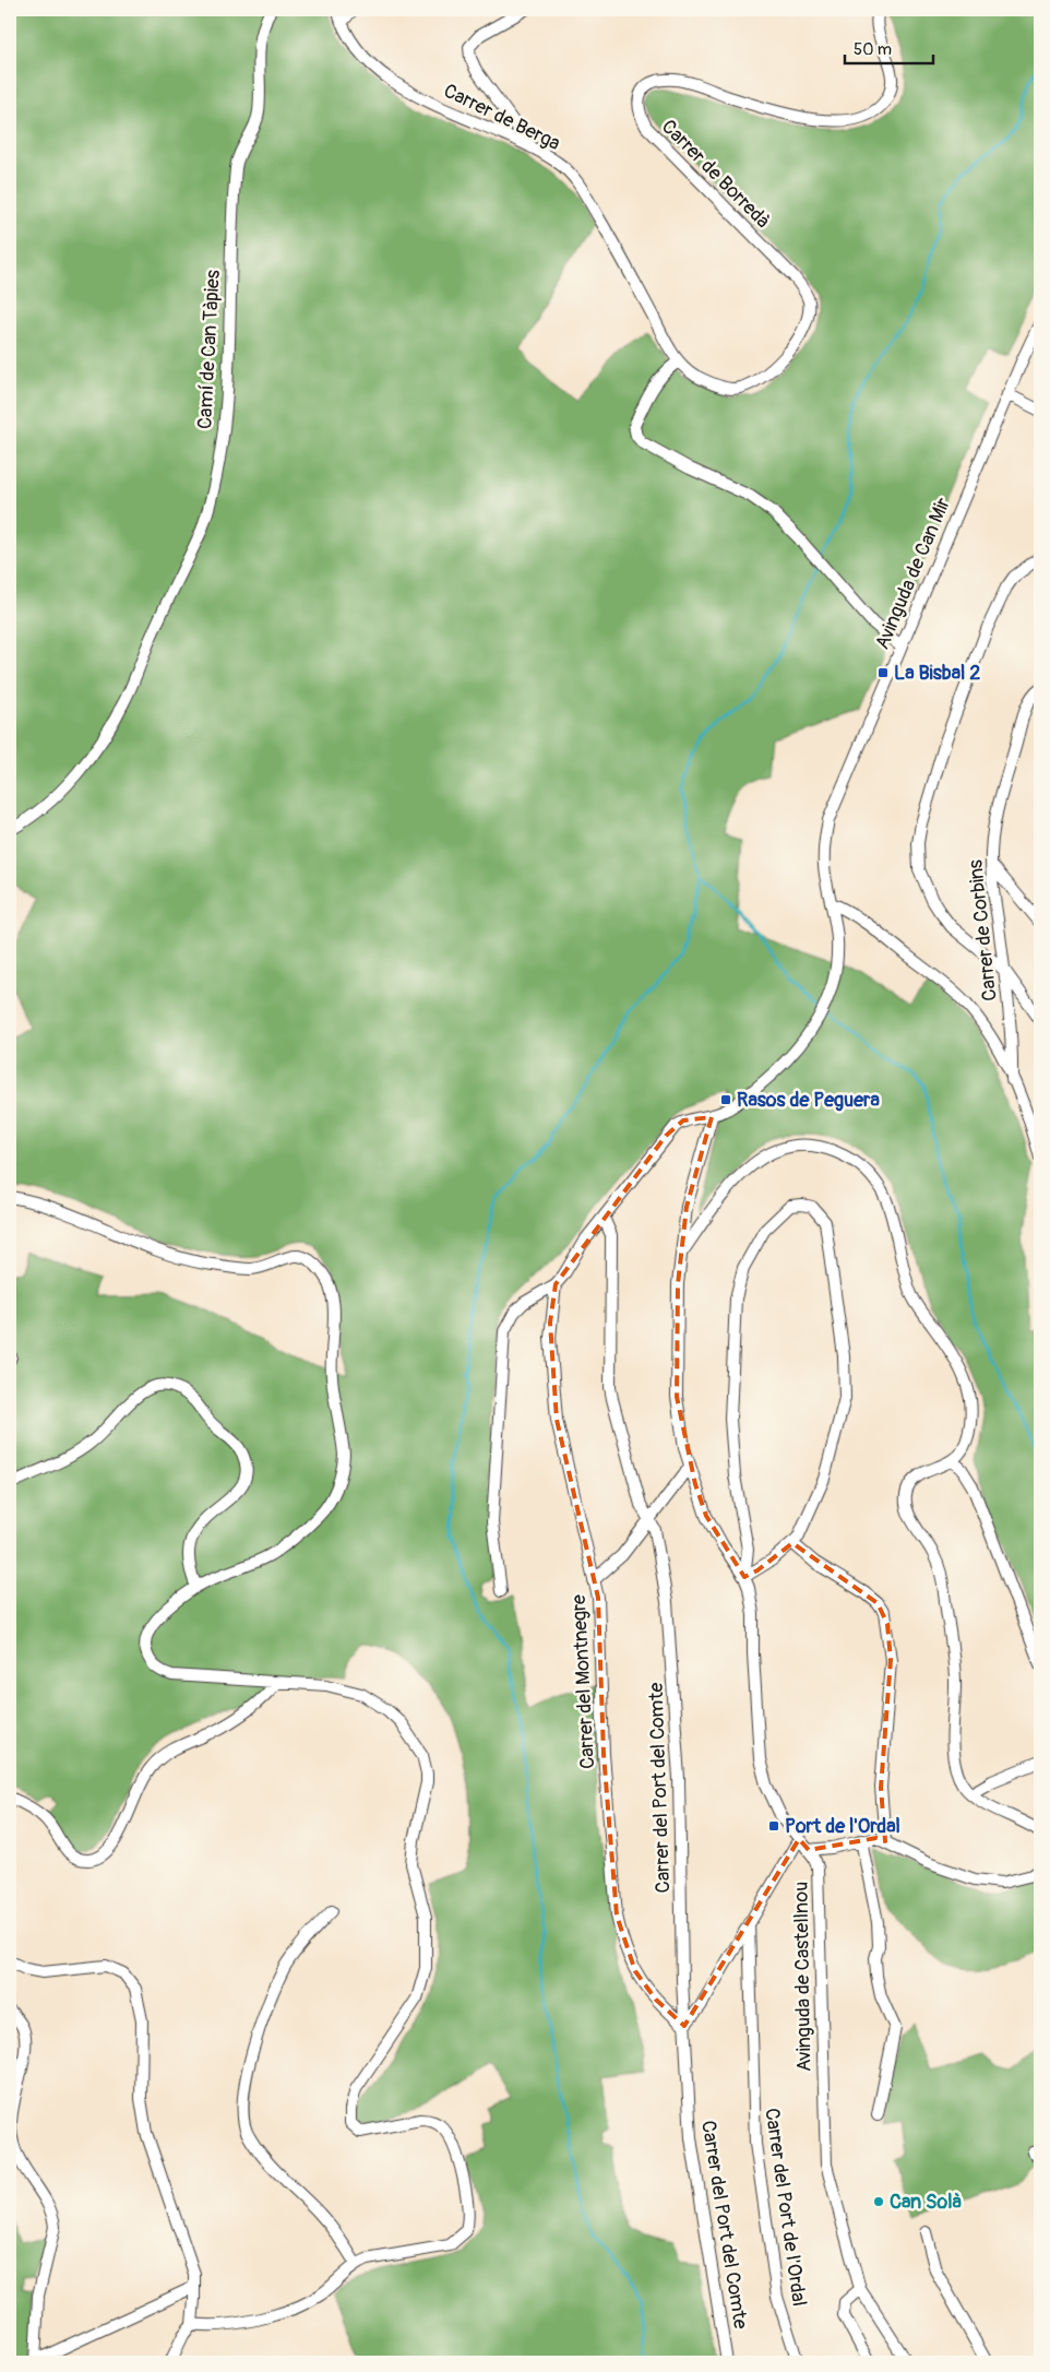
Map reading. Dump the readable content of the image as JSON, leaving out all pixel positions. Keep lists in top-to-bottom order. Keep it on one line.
{"streets":{"street":["Carrer de Berga","Carrer de Borredà","Camí de Can Tàpies","Avinguda de Can Mir","Carrer de Corbins","Carrer del Montnegre","Carrer del Port del Comte","Avinguda de Castellnou","Carrer del Port de l'Ordal"]},"crossings":[["Carrer de Berga","Carrer de Borredà"],["Avinguda de Can Mir","Carrer del Montnegre"],["Avinguda de Can Mir","Carrer del Port del Comte"],["Avinguda de Can Mir","Avinguda de Castellnou"],["Carrer del Montnegre","Carrer del Port del Comte"]],"places":{"transit":["La Bisbal 2","Rasos de Peguera","Port de l'Ordal"],"other":["Can Solà"]},"scale_bar":"50 m"}
